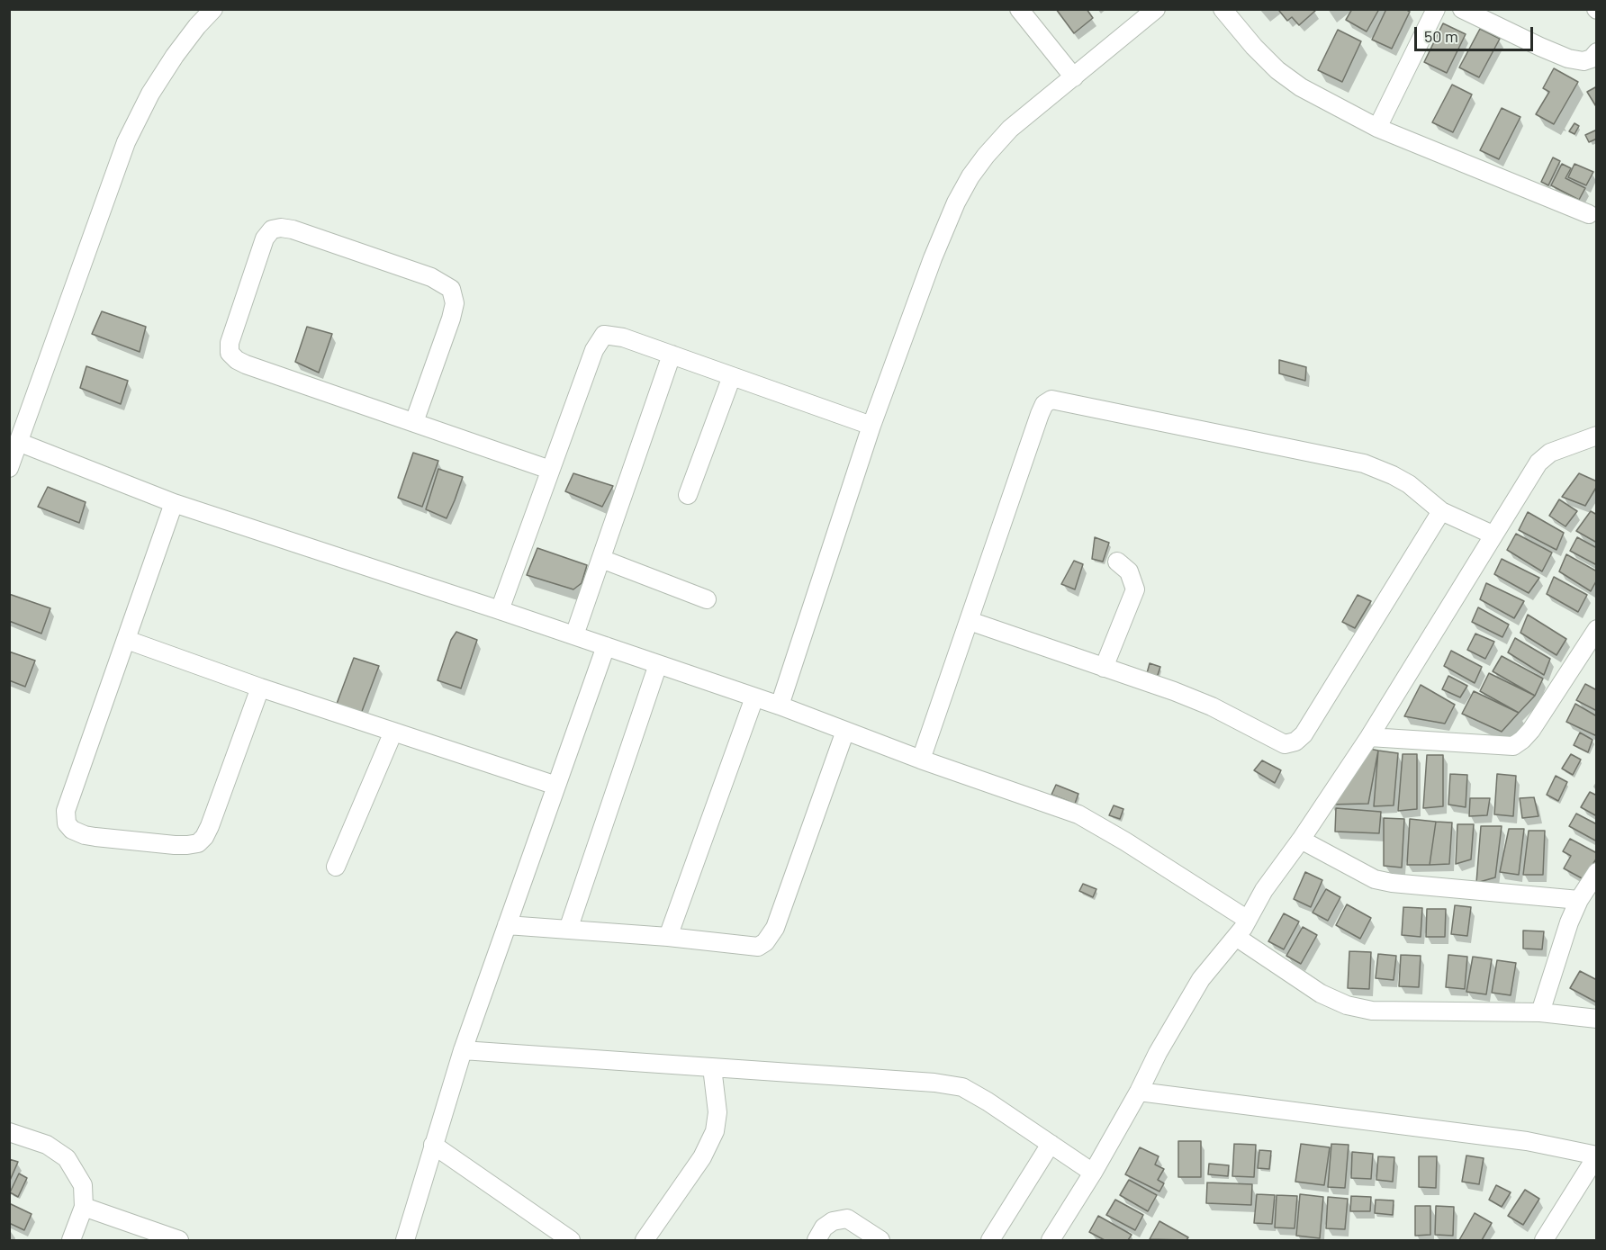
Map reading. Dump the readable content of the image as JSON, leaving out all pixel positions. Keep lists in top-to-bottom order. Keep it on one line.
{"scale_bar":"50 m"}
